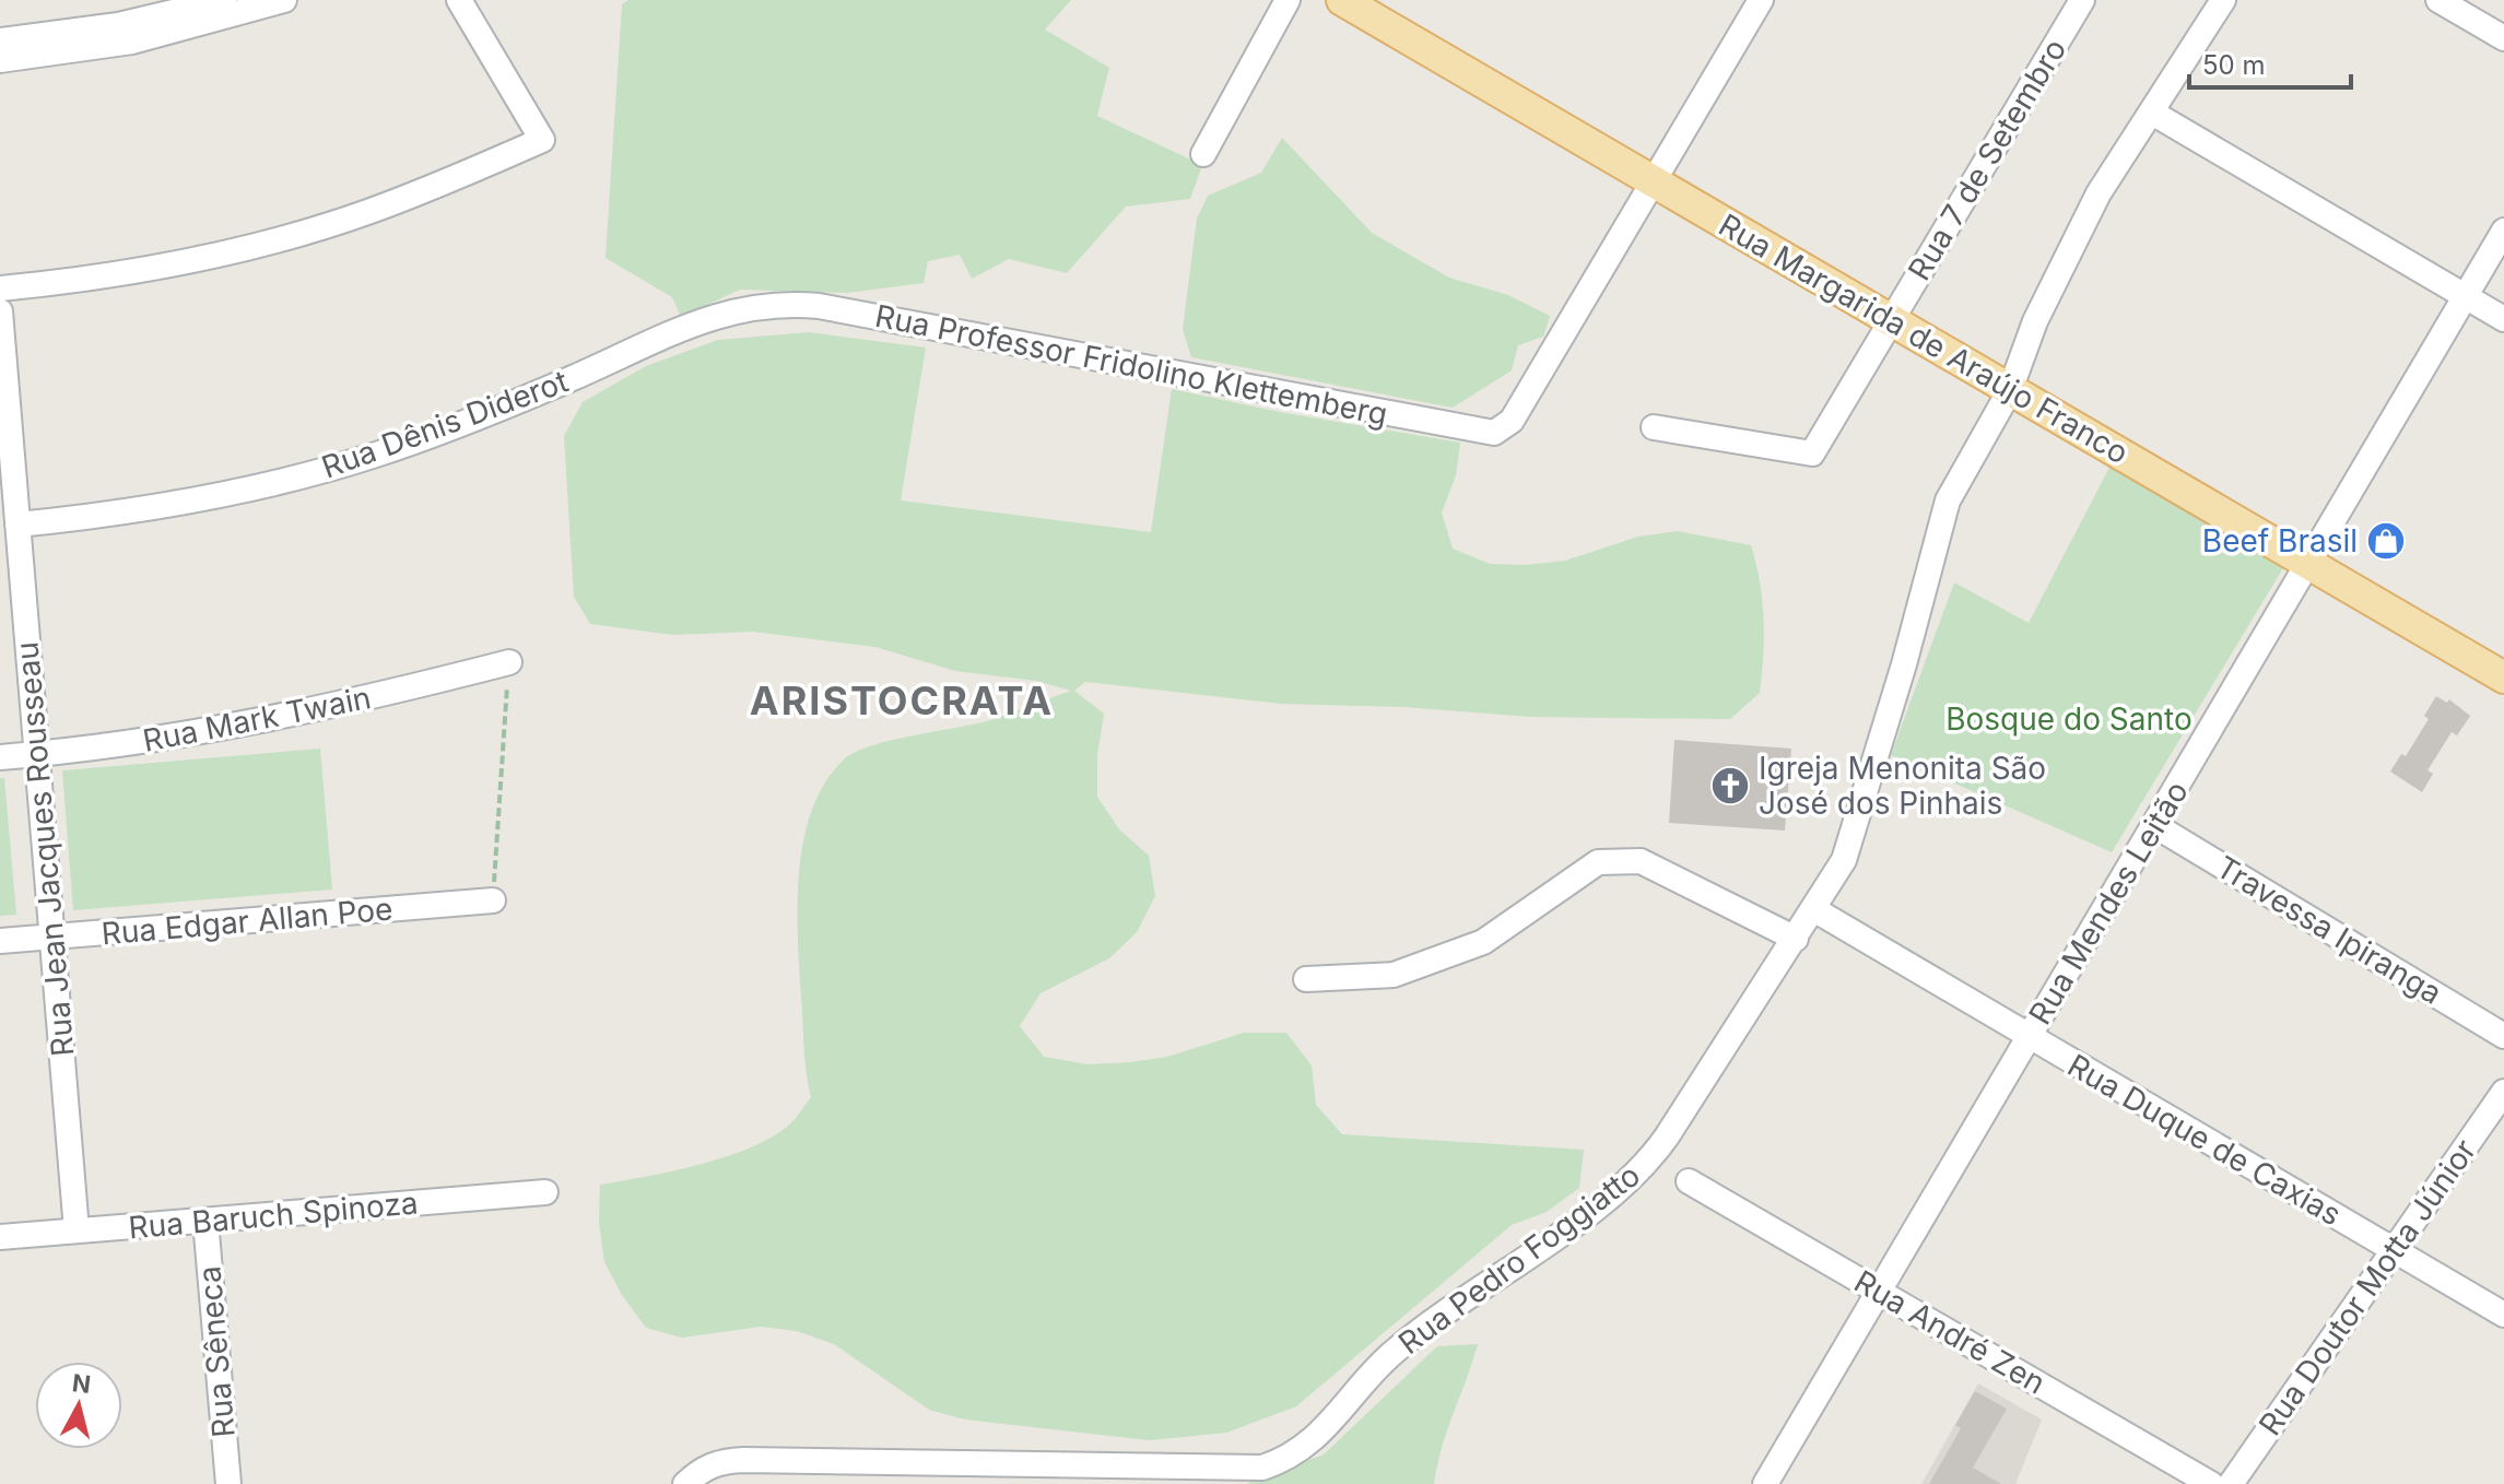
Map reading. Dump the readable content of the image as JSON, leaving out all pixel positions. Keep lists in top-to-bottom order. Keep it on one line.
{"streets":{"main road":["Rua Margarida de Araújo Franco"],"street":["Rua 7 de Setembro","Rua Professor Fridolino Klettemberg","Rua Dênis Diderot","Rua Mark Twain","Rua Jean Jacques Rousseau","Rua Mendes Leitão","Rua Edgar Allan Poe","Travessa Ipiranga","Rua Duque de Caxias","Rua Baruch Spinoza","Rua Pedro Foggiatto","Rua Doutor Motta Júnior","Rua André Zen","Rua Sêneca"]},"crossings":[["Rua 7 de Setembro","Rua Margarida de Araújo Franco"],["Rua Margarida de Araújo Franco","Rua Professor Fridolino Klettemberg"],["Rua Margarida de Araújo Franco","Rua Mendes Leitão"],["Rua Margarida de Araújo Franco","Rua Pedro Foggiatto"],["Rua Professor Fridolino Klettemberg","Rua Dênis Diderot"],["Rua Dênis Diderot","Rua Jean Jacques Rousseau"],["Rua Mark Twain","Rua Jean Jacques Rousseau"],["Rua Jean Jacques Rousseau","Rua Edgar Allan Poe"],["Rua Jean Jacques Rousseau","Rua Baruch Spinoza"],["Rua Mendes Leitão","Travessa Ipiranga"],["Rua Mendes Leitão","Rua Duque de Caxias"],["Rua Mendes Leitão","Rua André Zen"],["Rua Duque de Caxias","Rua Pedro Foggiatto"],["Rua Duque de Caxias","Rua Doutor Motta Júnior"],["Rua Baruch Spinoza","Rua Sêneca"]],"districts":["ARISTOCRATA"],"parks":["Bosque do Santo"],"places":{"shop":["Beef Brasil"],"church":["Igreja Menonita São José dos Pinhais"]},"scale_bar":"50 m","north":"top"}
